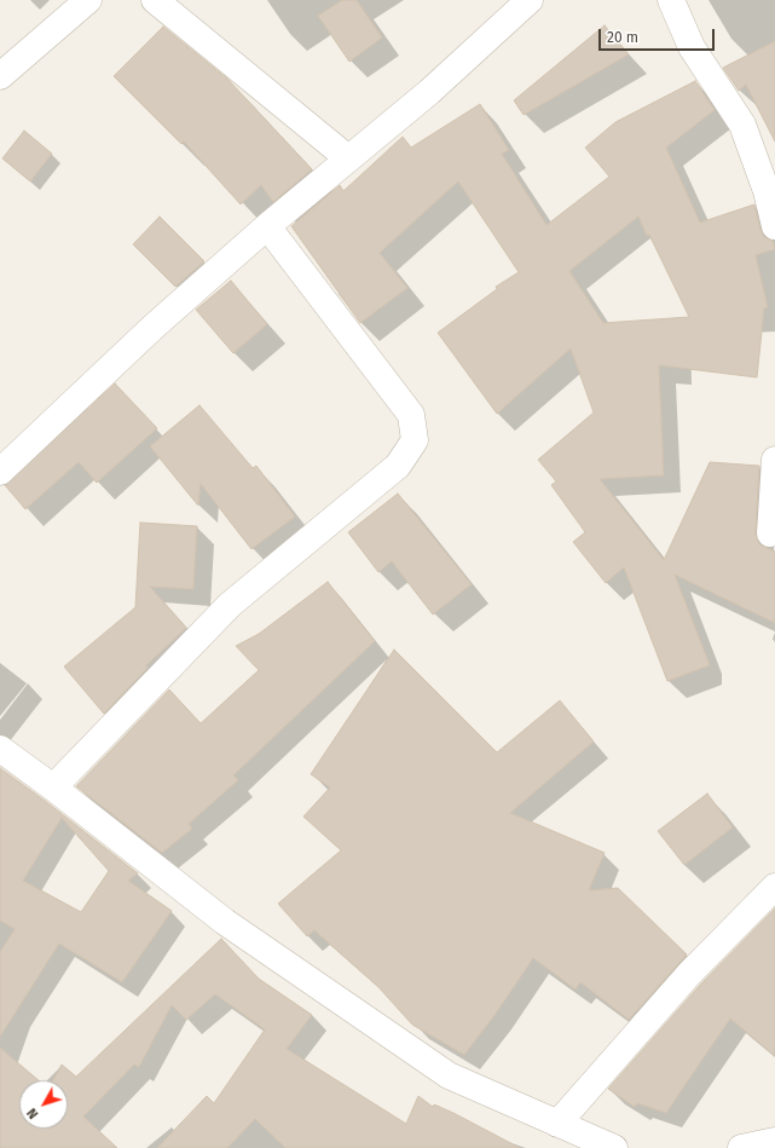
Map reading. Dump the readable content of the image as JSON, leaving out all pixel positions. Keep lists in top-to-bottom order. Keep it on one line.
{"scale_bar":"20 m","north":"bottom left"}
